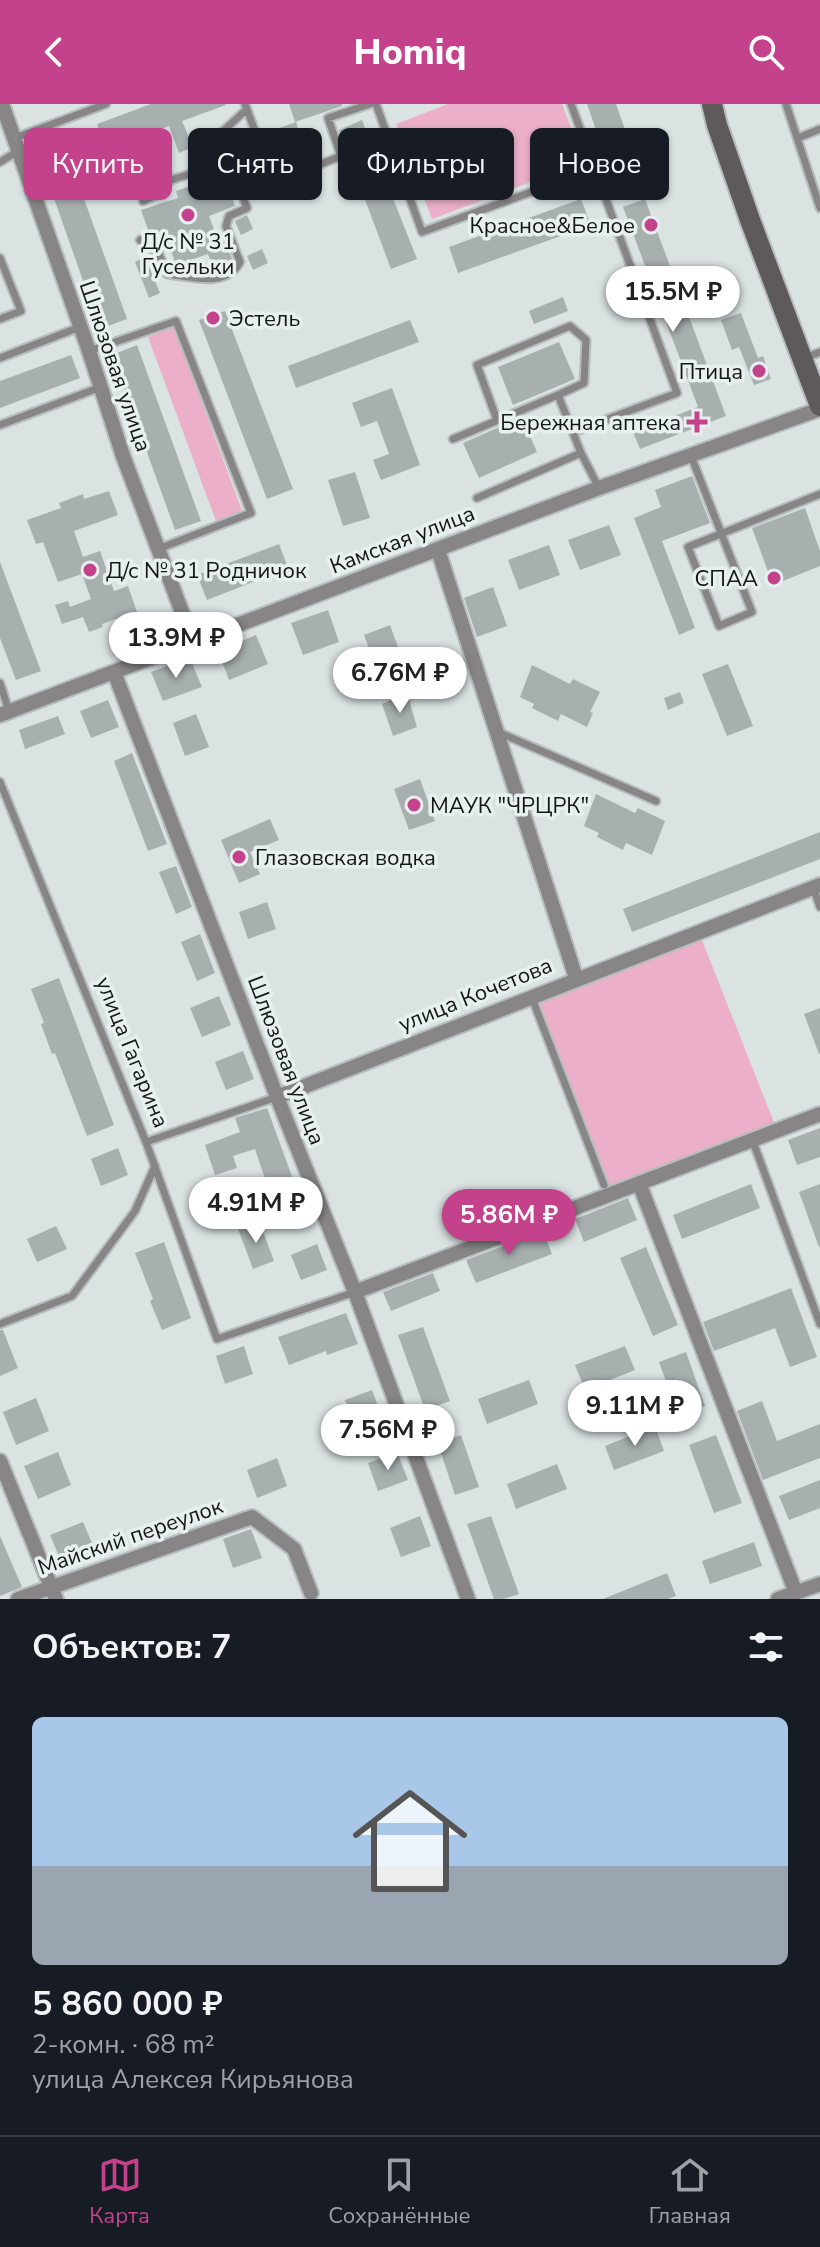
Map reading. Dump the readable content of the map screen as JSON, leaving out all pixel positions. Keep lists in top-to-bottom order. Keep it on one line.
{"streets":{"street":["Шлюзовая улица","Камская улица","улица Кочетова","Майский переулок"],"lane":["улица Гагарина"]},"crossings":[["Шлюзовая улица","Камская улица"],["Шлюзовая улица","улица Кочетова"],["Шлюзовая улица","улица Гагарина"],["улица Кочетова","улица Гагарина"]],"places":{"other":["Д/с № 31 Гусельки","Красное&Белое","Эстель","Птица","Д/с № 31 Родничок","СПАА","МАУК \"ЧРЦРК\"","Глазовская водка"],"health":["Бережная аптека"]},"page":{"header":"Homiq","chip":["Купить","Снять","Фильтры","Новое"],"price":["15.5M ₽","13.9M ₽","6.76M ₽","4.91M ₽","5.86M ₽","9.11M ₽","7.56M ₽"],"heading":"Объектов: 7","list":[{"name":"5 860 000 ₽","note":"2-комн. · 68 m² · улица Алексея Кирьянова"}],"tabs":["Карта","Сохранённые","Главная"]}}
